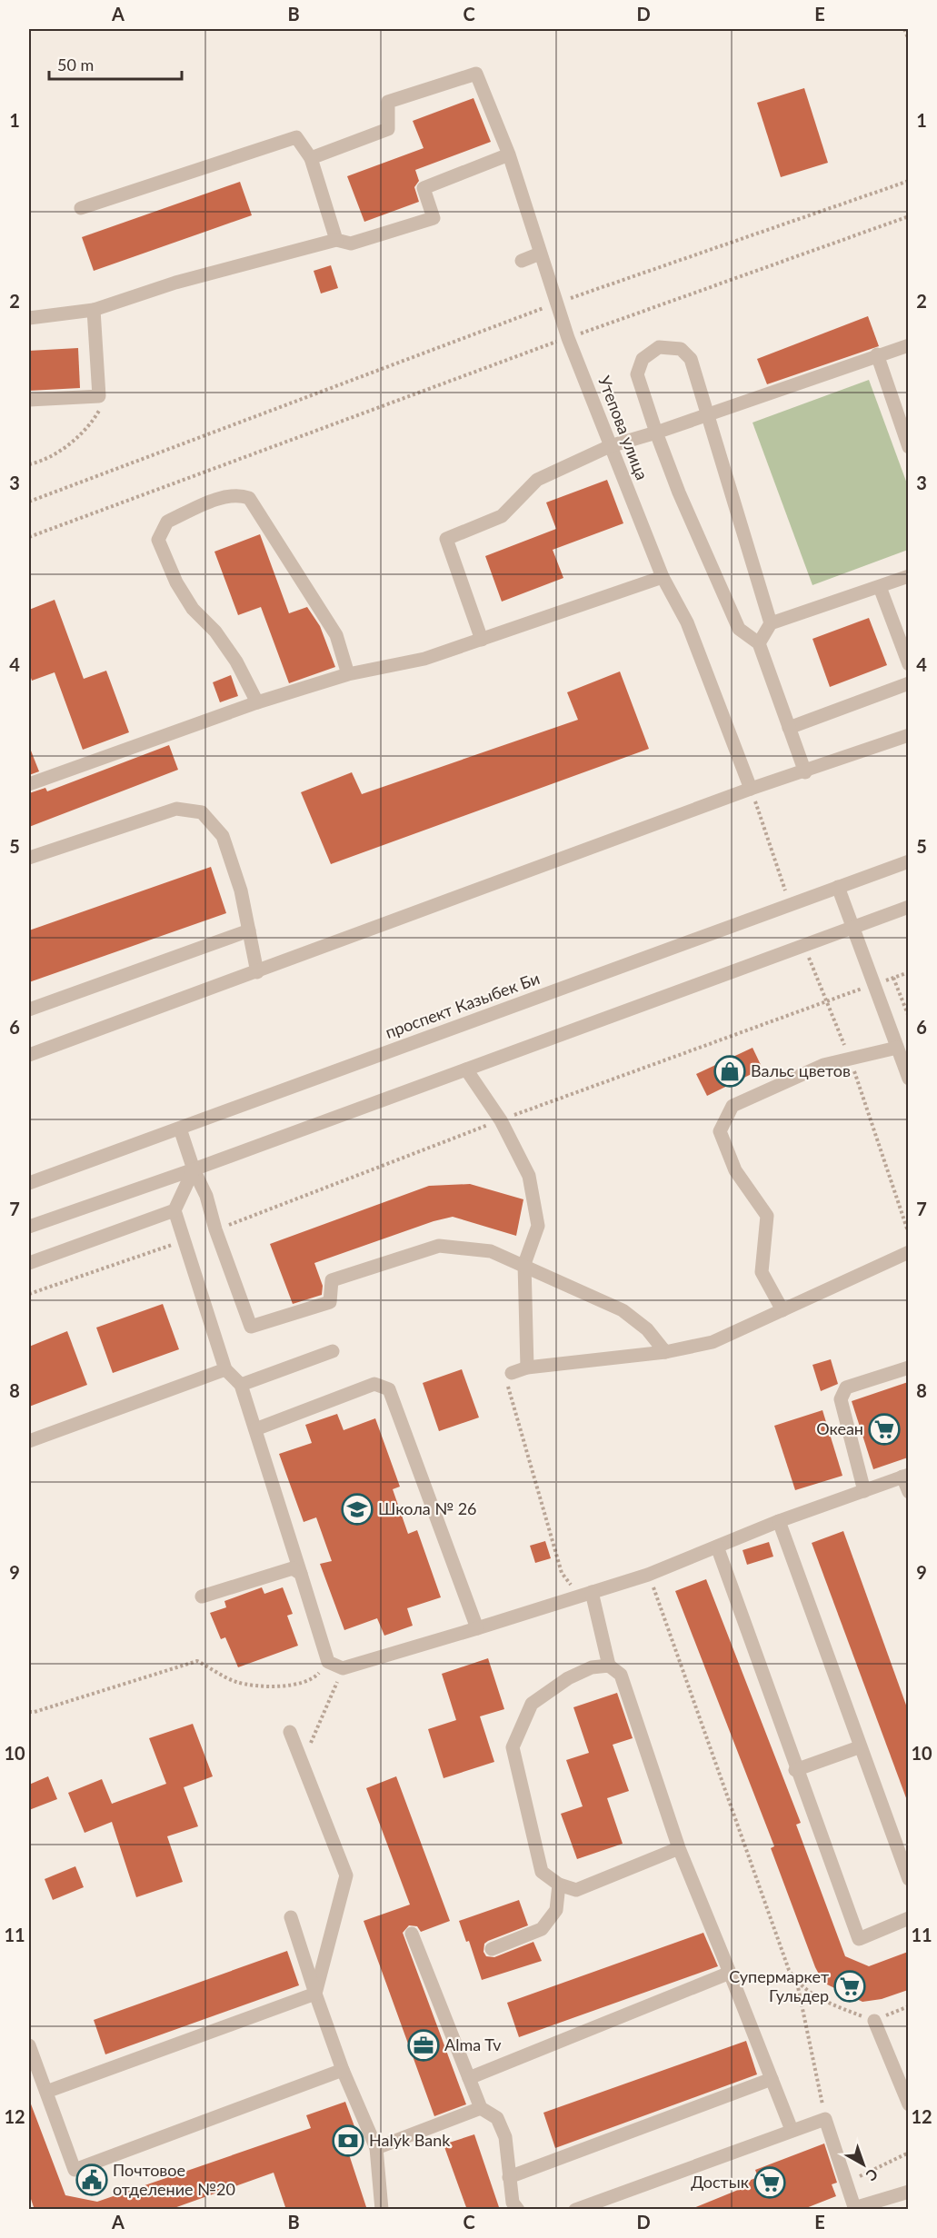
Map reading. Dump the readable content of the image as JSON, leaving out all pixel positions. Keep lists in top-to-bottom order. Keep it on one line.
{"streets":{"street":["Утепова улица","проспект Казыбек Би"]},"places":{"shop":["Вальс цветов"],"supermarket":["Океан","Супермаркет Гульдер","Достык"],"school or university":["Школа № 26"],"office":["Alma Tv"],"bank":["Halyk Bank"],"public building":["Почтовое отделение №20"]},"scale_bar":"50 m","north":"bottom right","grid":{"columns":["A","B","C","D","E"],"rows":["1","2","3","4","5","6","7","8","9","10","11","12"]}}
